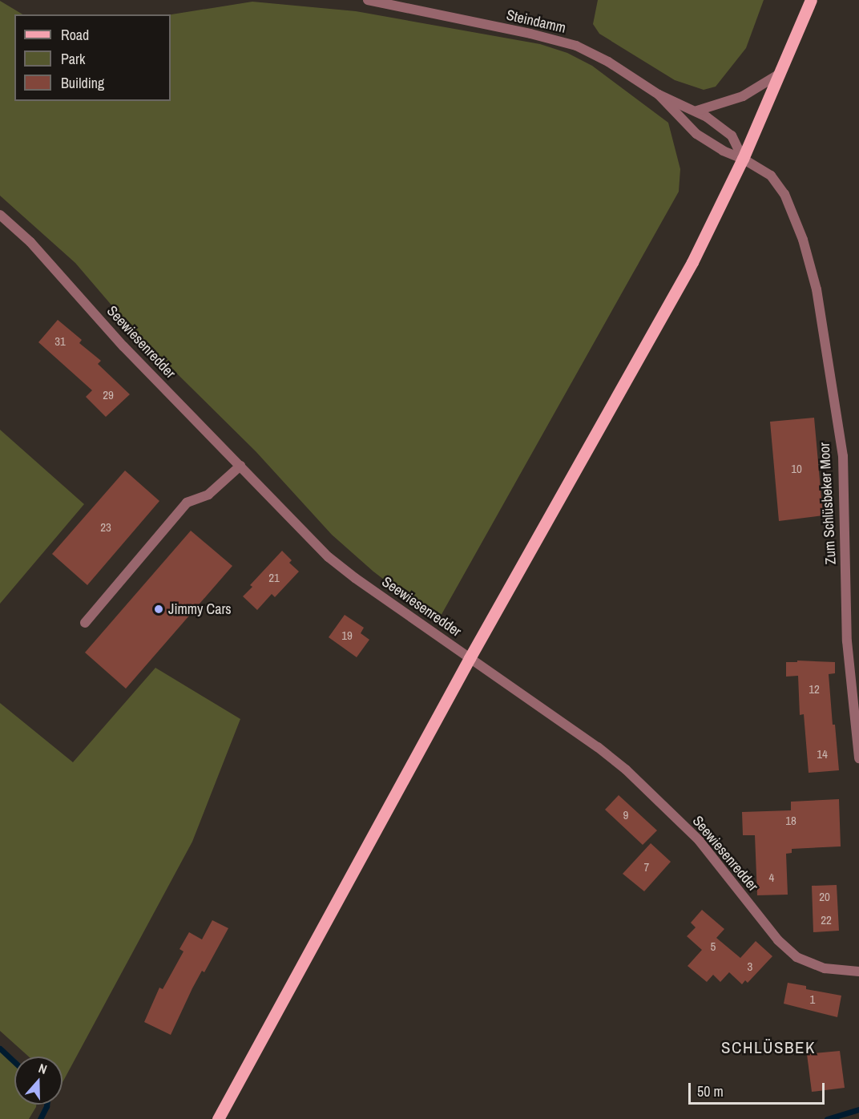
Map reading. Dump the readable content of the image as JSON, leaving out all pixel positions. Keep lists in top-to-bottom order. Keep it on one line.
{"streets":{"street":["Steindamm","Seewiesenredder","Zum Schlüsbeker Moor"]},"crossings":[["Steindamm","Zum Schlüsbeker Moor"]],"districts":["SCHLÜSBEK"],"places":["Jimmy Cars"],"house_numbers":["31","29","10","23","21","19","12","14","9","18","7","4","20","22","5","3","1"],"legend":["Road","Park","Building"],"scale_bar":"50 m","north":"top"}
